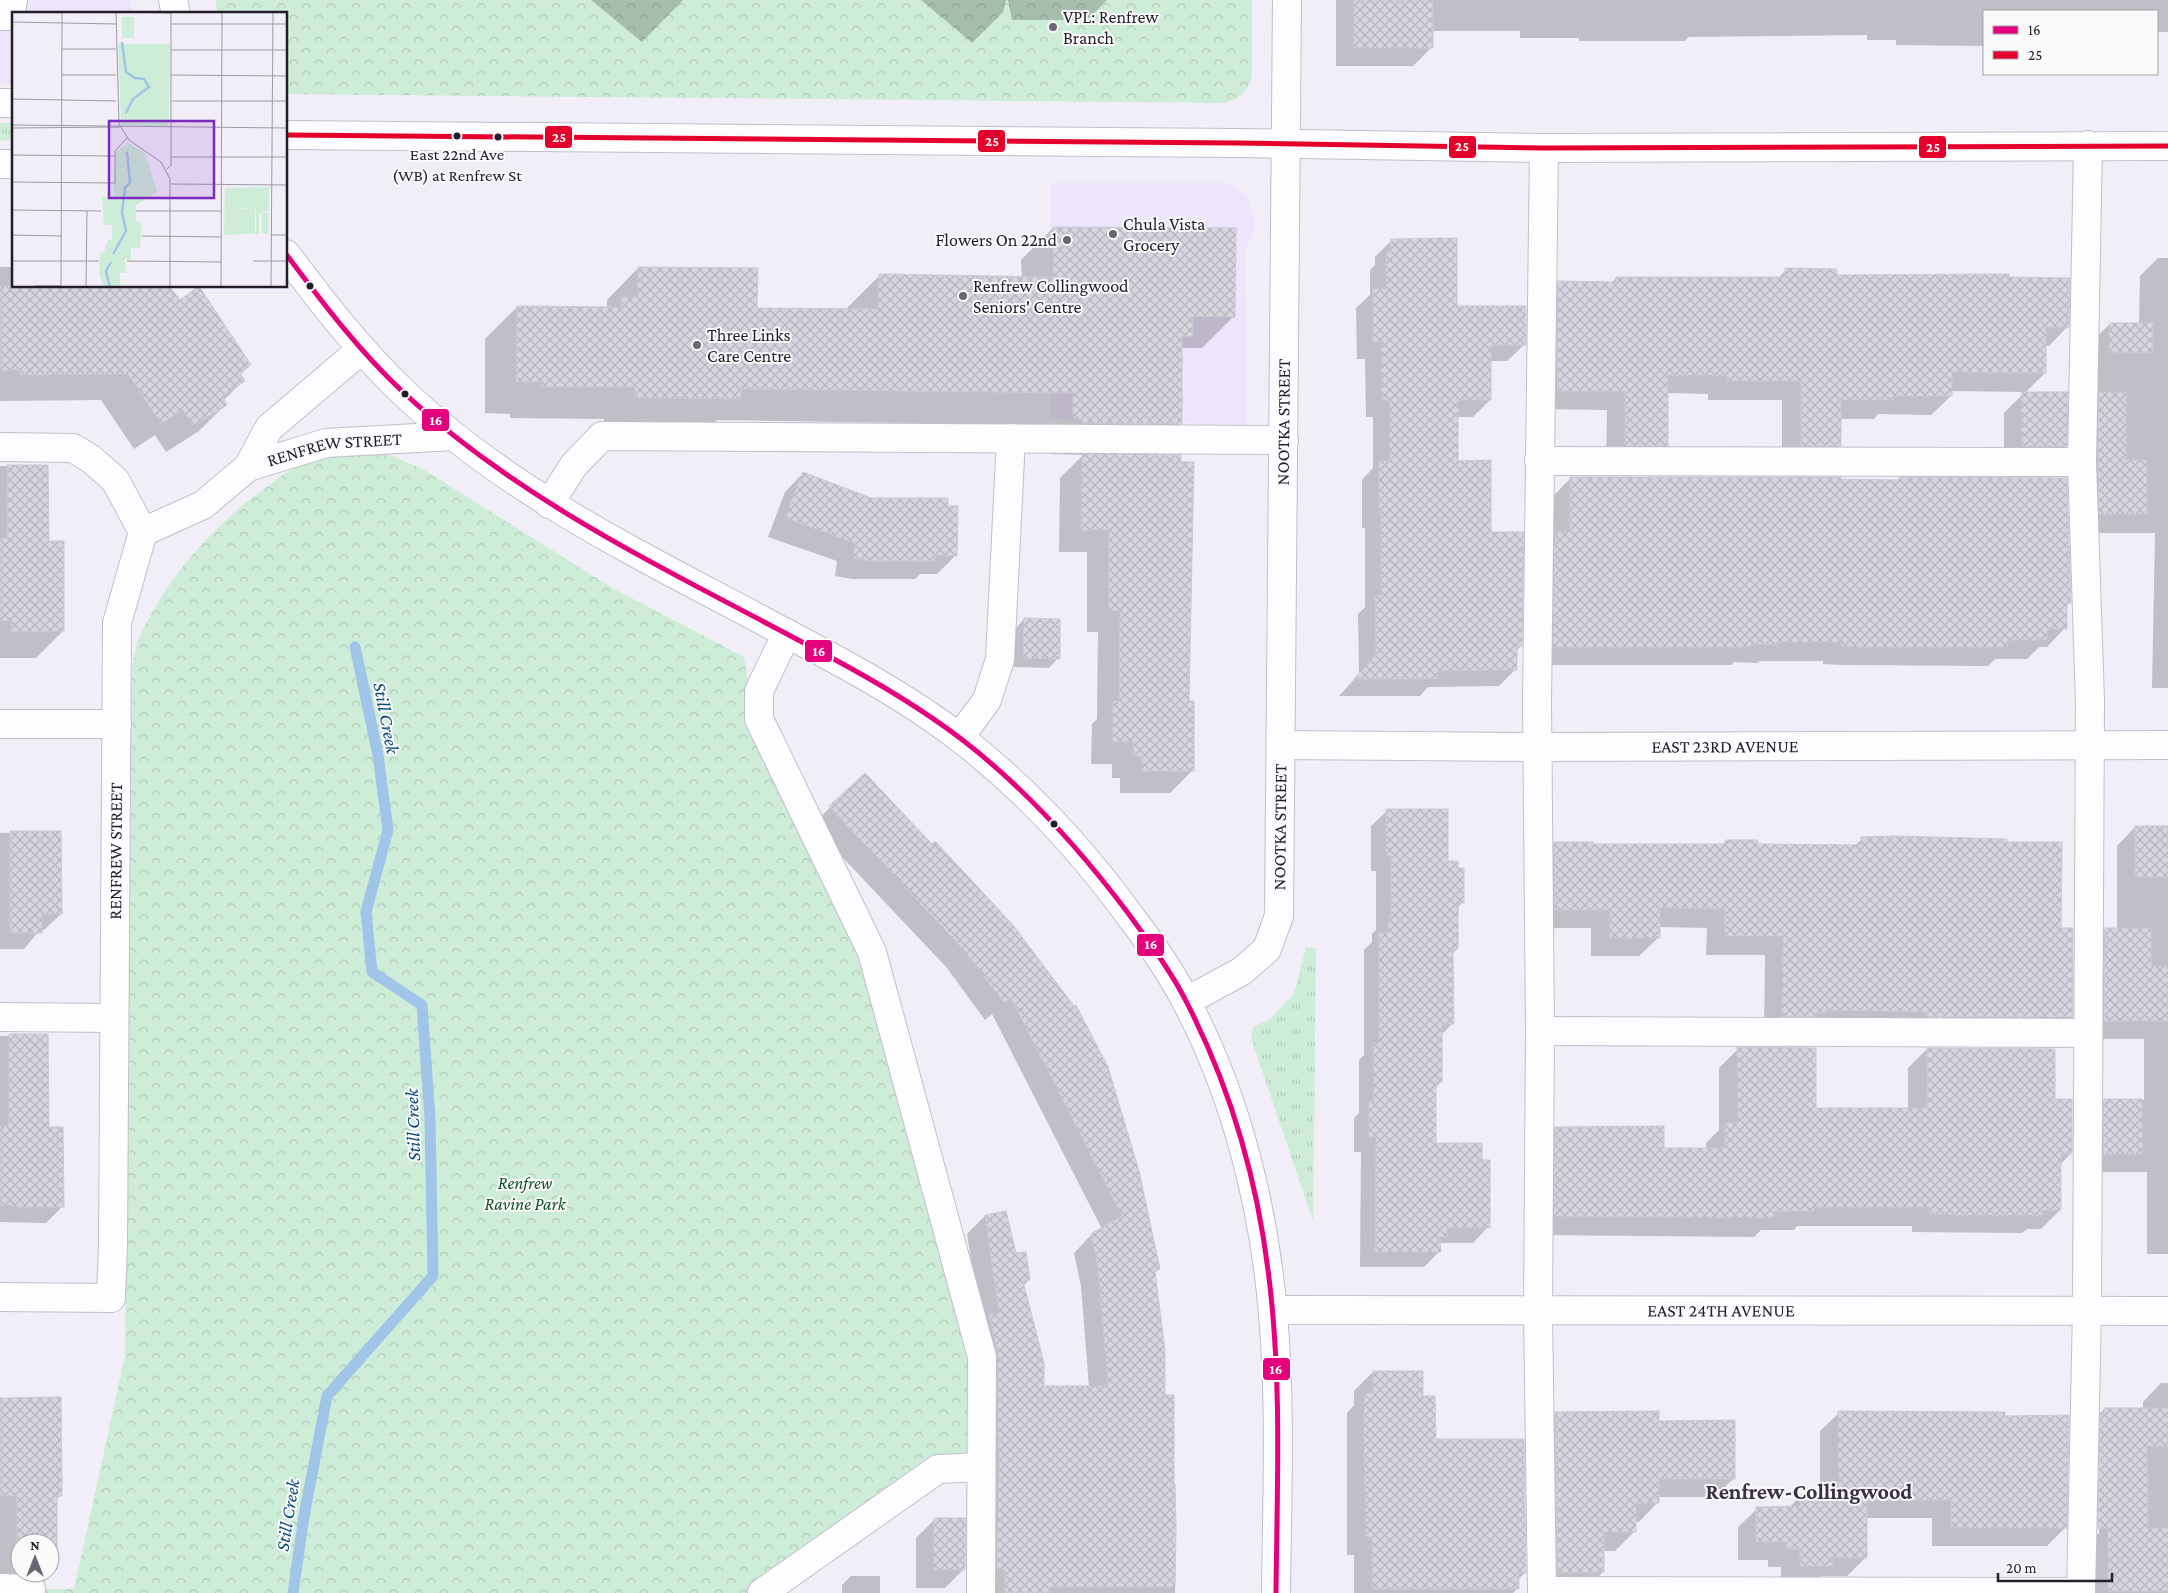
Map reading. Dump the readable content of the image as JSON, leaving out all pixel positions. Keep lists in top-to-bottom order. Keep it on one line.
{"streets":{"street":["NOOTKA STREET","RENFREW STREET","EAST 23RD AVENUE","EAST 24TH AVENUE"]},"crossings":[["NOOTKA STREET","EAST 23RD AVENUE"]],"districts":["Renfrew-Collingwood"],"water":["Still Creek"],"parks":["Renfrew Ravine Park"],"places":["VPL: Renfrew Branch","East 22nd Ave (WB) at Renfrew St","Chula Vista Grocery","Flowers On 22nd","Renfrew Collingwood Seniors' Centre","Three Links Care Centre"],"lines":["transit line 25","transit line 16"],"legend":["16","25"],"scale_bar":"20 m","north":"top"}
